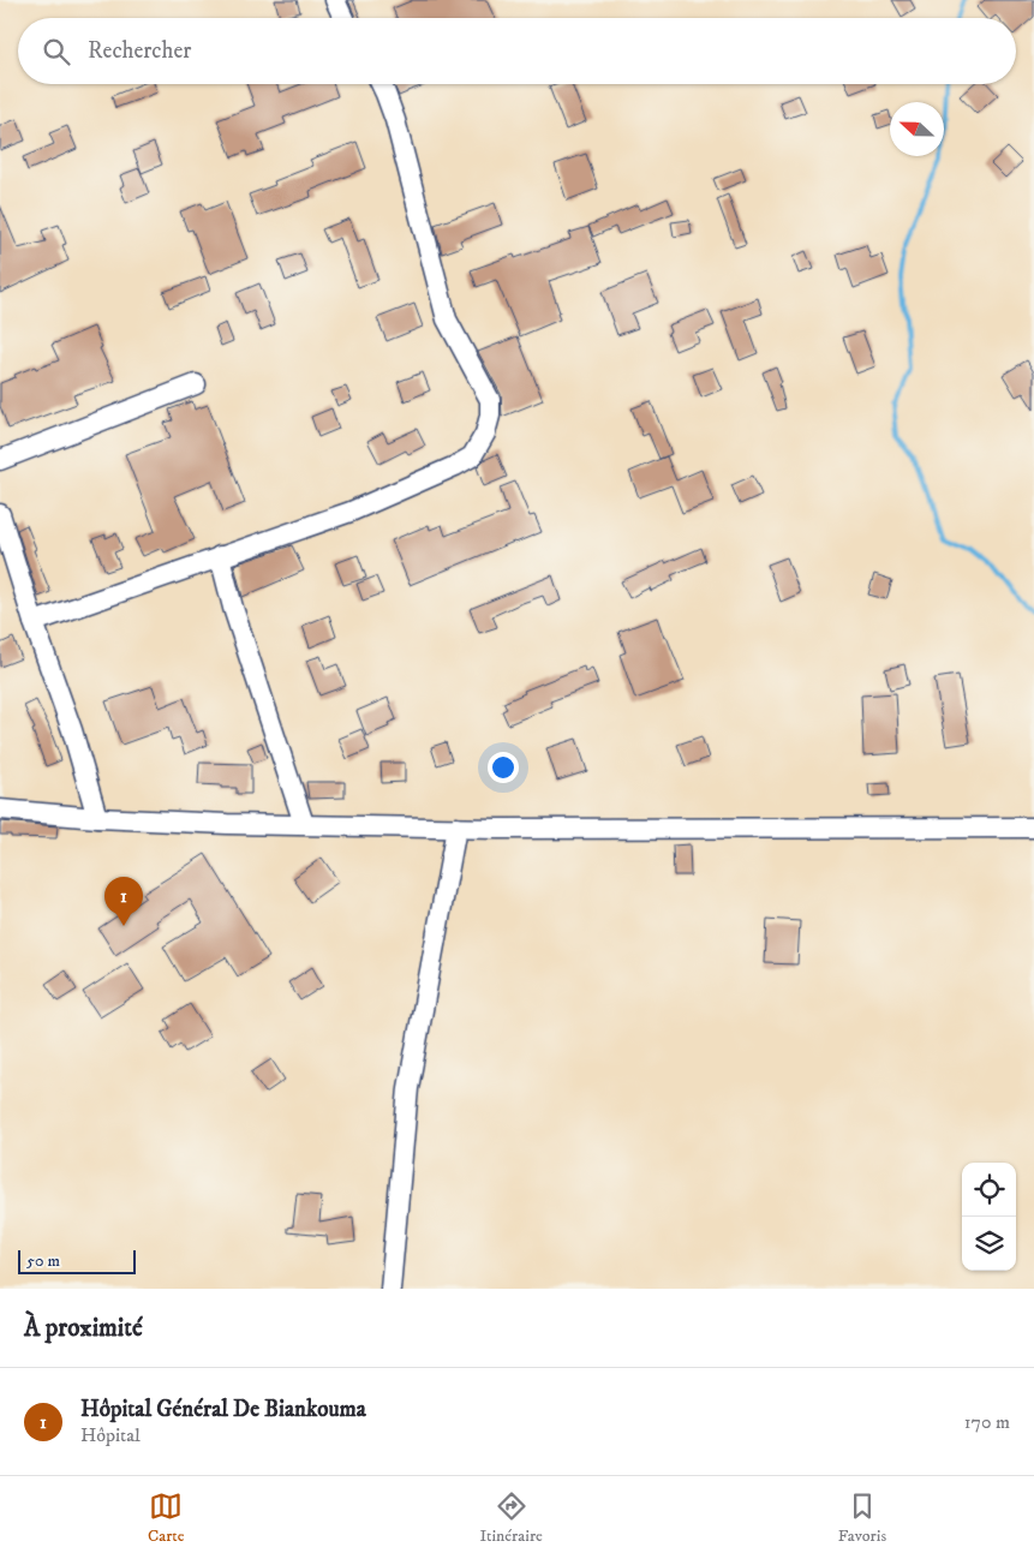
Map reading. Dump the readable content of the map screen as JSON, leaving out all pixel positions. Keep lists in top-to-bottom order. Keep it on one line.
{"scale_bar":"50 m","north":"left","page":{"search":"Rechercher","pins":"1","scale":"50 m","heading":"À proximité","list":[{"mark":"1","name":"Hôpital Général De Biankouma","note":"Hôpital","value":"170 m"}],"nav":["Carte","Itinéraire","Favoris"]}}
